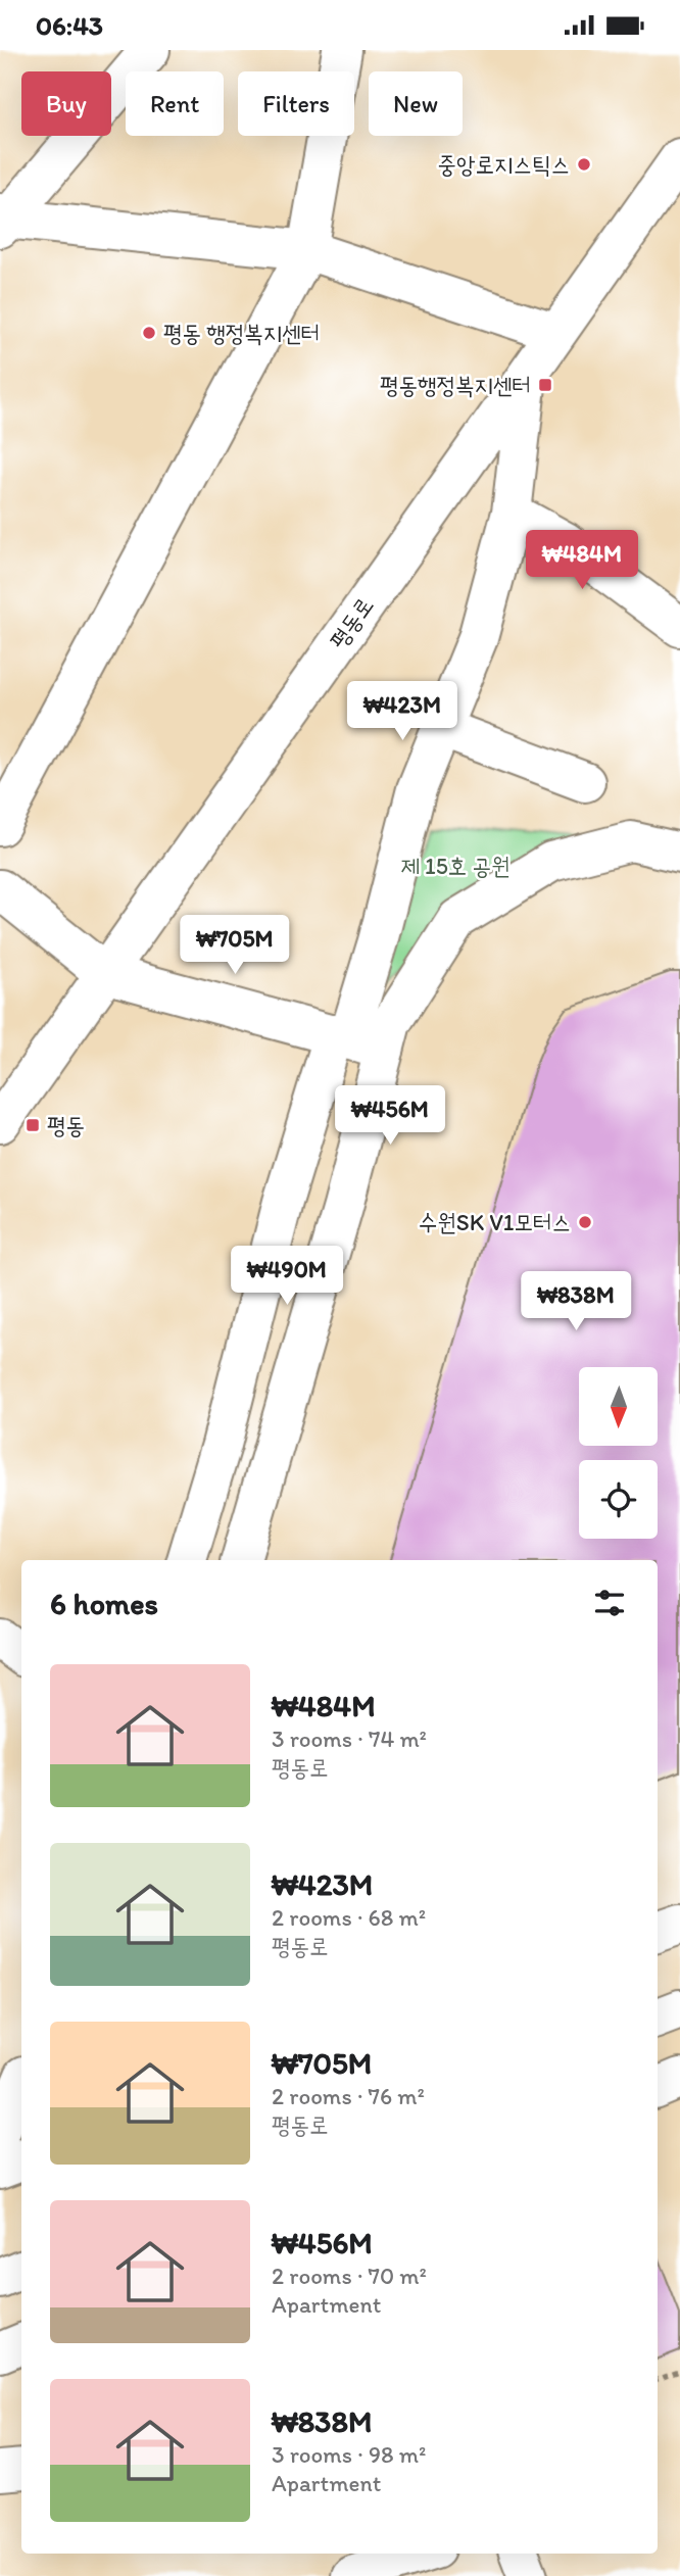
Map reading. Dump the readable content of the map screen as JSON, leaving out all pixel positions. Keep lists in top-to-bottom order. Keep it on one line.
{"streets":{"street":["평동로"]},"parks":["제 15호 공원"],"places":{"other":["중앙로지스틱스","평동 행정복지센터","수원SK V1모터스"],"transit":["평동행정복지센터","평동"]},"north":"bottom","page":{"status":"06:43","chip":["Buy","Rent","Filters","New"],"price":["₩484M","₩423M","₩705M","₩456M","₩490M","₩838M"],"heading":"6 homes","list":[{"name":"₩484M","note":"3 rooms · 74 m² · 평동로"},{"name":"₩423M","note":"2 rooms · 68 m² · 평동로"},{"name":"₩705M","note":"2 rooms · 76 m² · 평동로"},{"name":"₩456M","note":"2 rooms · 70 m² · Apartment"},{"name":"₩838M","note":"3 rooms · 98 m² · Apartment"}]}}
